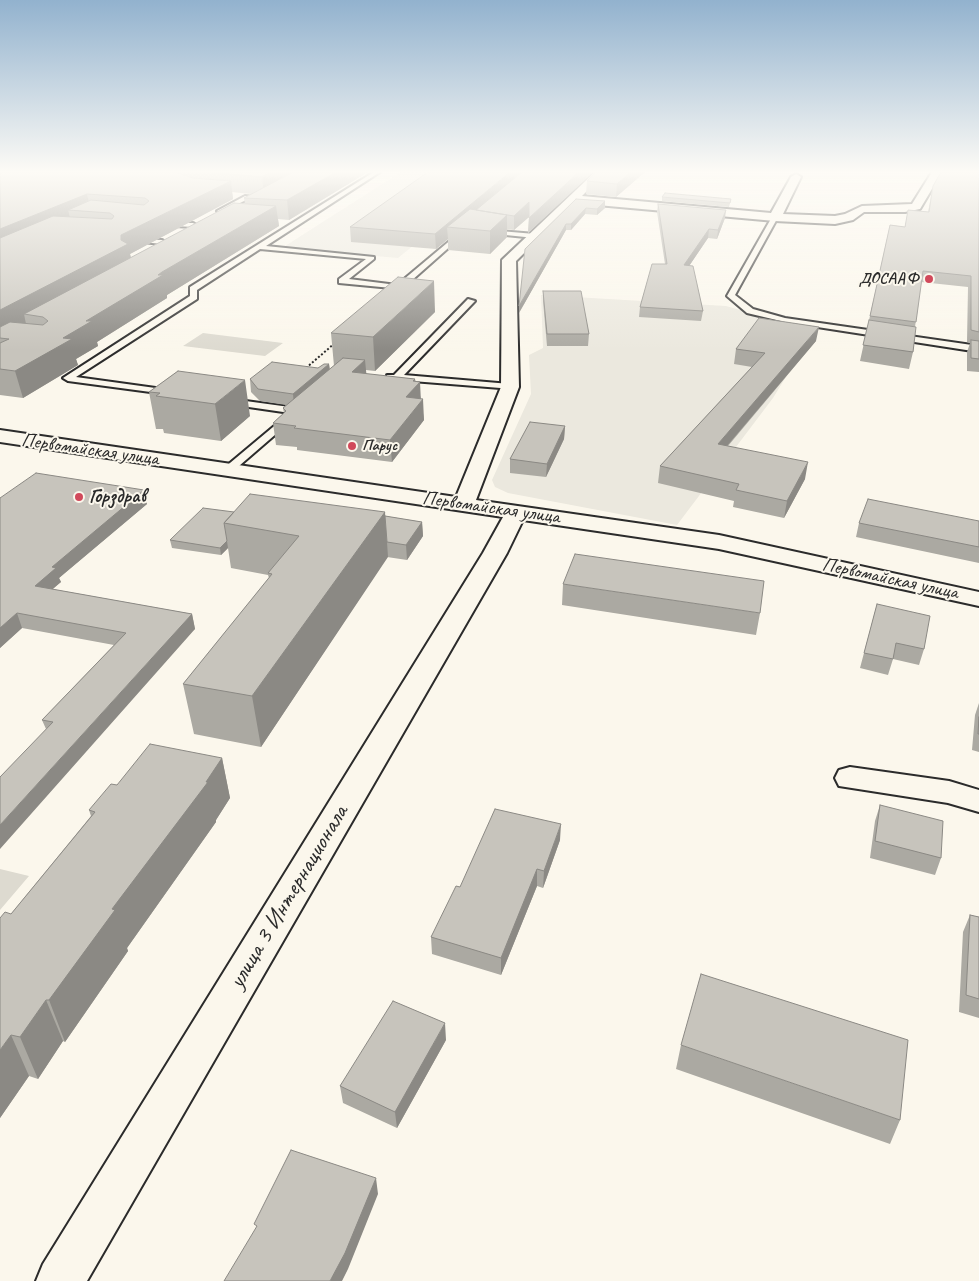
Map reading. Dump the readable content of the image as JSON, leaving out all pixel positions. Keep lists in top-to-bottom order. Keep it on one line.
{"streets":{"street":["Первомайская улица","улица 3 Интернационала"]},"crossings":[["Первомайская улица","улица 3 Интернационала"]],"places":["ДОСААФ","Парус","Горздрав"]}
